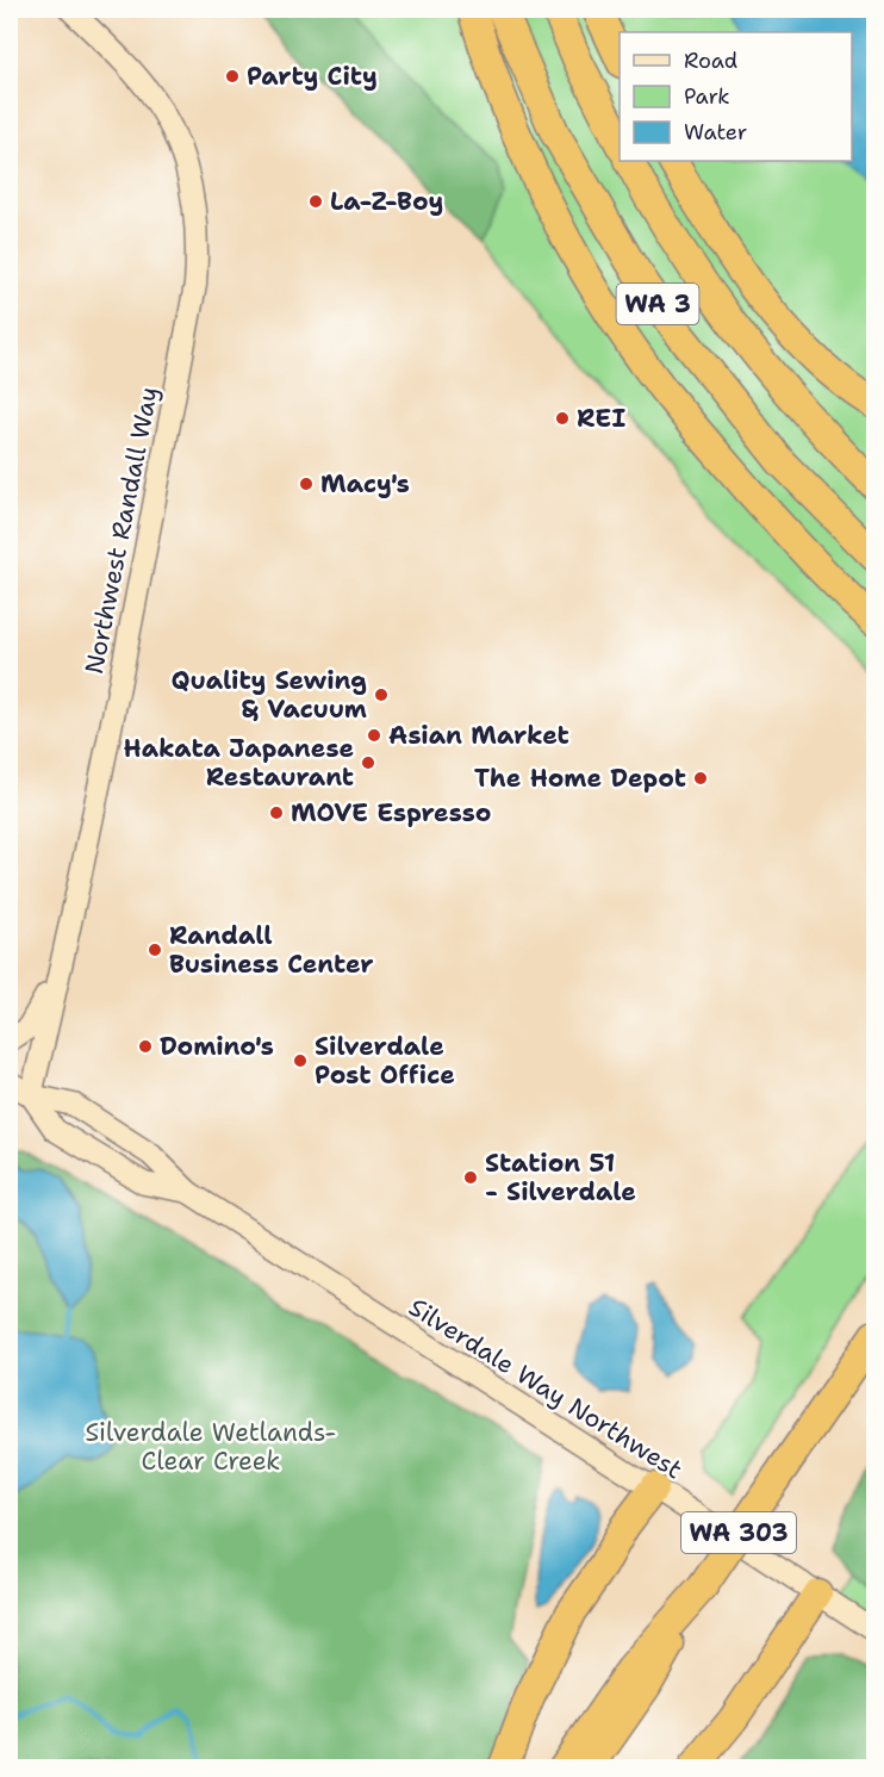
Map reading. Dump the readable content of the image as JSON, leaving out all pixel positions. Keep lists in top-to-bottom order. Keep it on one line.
{"streets":{"highway":["WA 3","WA 303"],"main road":["Northwest Randall Way","Silverdale Way Northwest"]},"crossings":[["Northwest Randall Way","Silverdale Way Northwest"]],"parks":["Silverdale Wetlands- Clear Creek"],"places":["Party City","La-Z-Boy","REI","Macy's","Quality Sewing & Vacuum","Asian Market","Hakata Japanese Restaurant","The Home Depot","MOVE Espresso","Randall Business Center","Domino's","Silverdale Post Office","Station 51 - Silverdale"],"legend":["Road","Park","Water"]}
